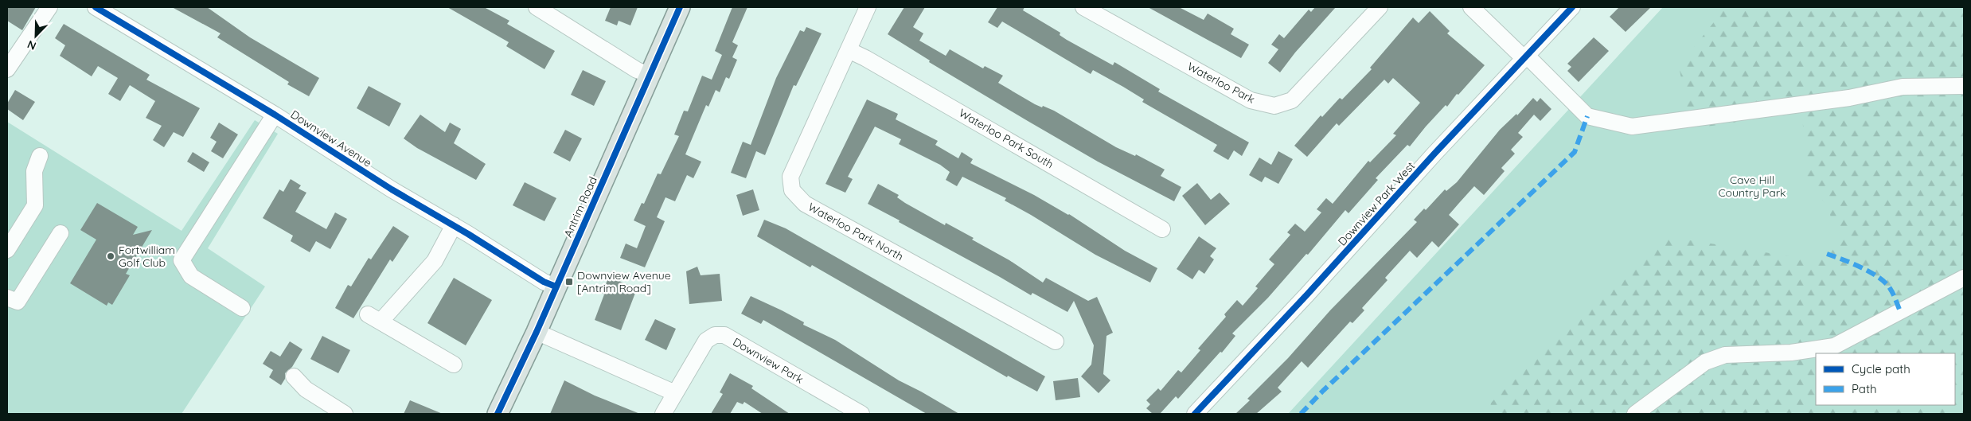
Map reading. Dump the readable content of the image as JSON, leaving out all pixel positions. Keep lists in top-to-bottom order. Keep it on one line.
{"streets":{"main road":["Antrim Road"],"street":["Waterloo Park","Downview Avenue","Waterloo Park South","Downview Park West","Waterloo Park North","Downview Park"]},"crossings":[["Downview Avenue","Antrim Road"],["Waterloo Park South","Waterloo Park North"]],"parks":["Cave Hill Country Park"],"places":{"other":["Fortwilliam Golf Club"],"transit":["Downview Avenue [Antrim Road]"]},"legend":["Cycle path","Path"],"north":"bottom left"}
